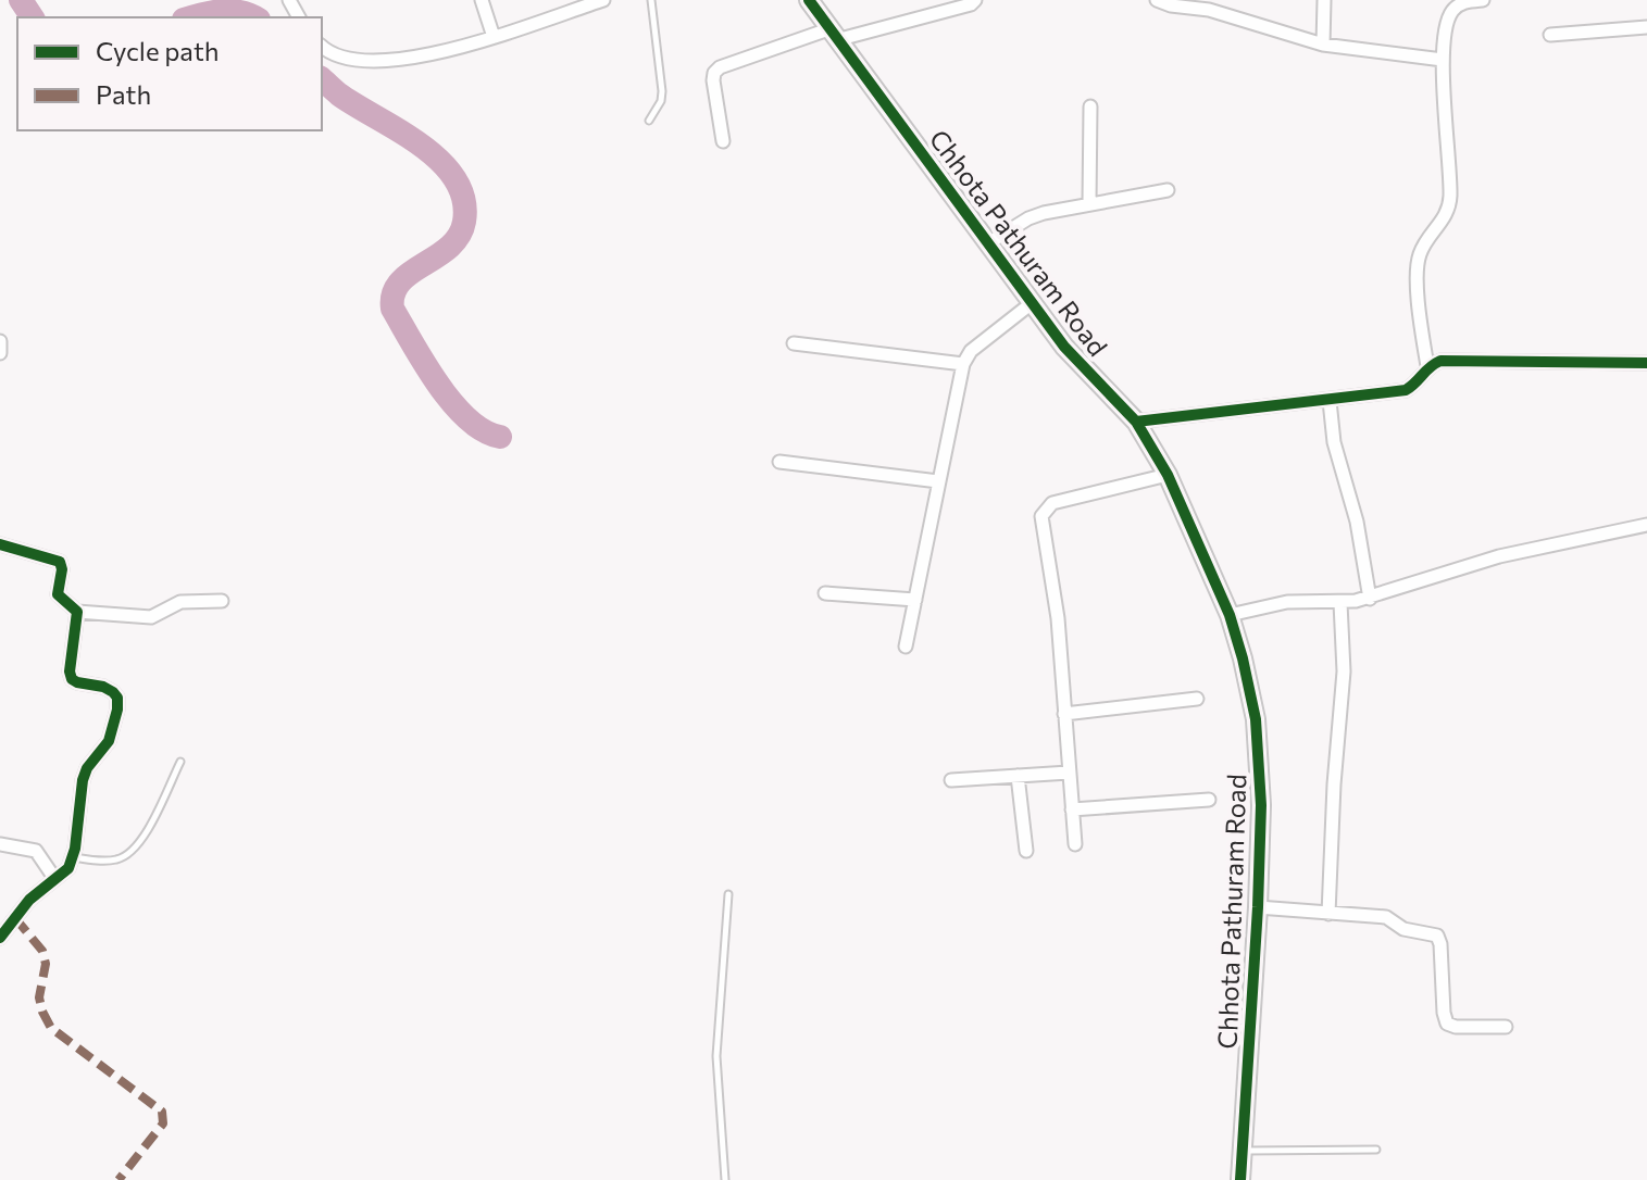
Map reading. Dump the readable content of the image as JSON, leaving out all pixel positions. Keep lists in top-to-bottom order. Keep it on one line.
{"streets":{"street":["Chhota Pathuram Road"]},"legend":["Cycle path","Path"]}
